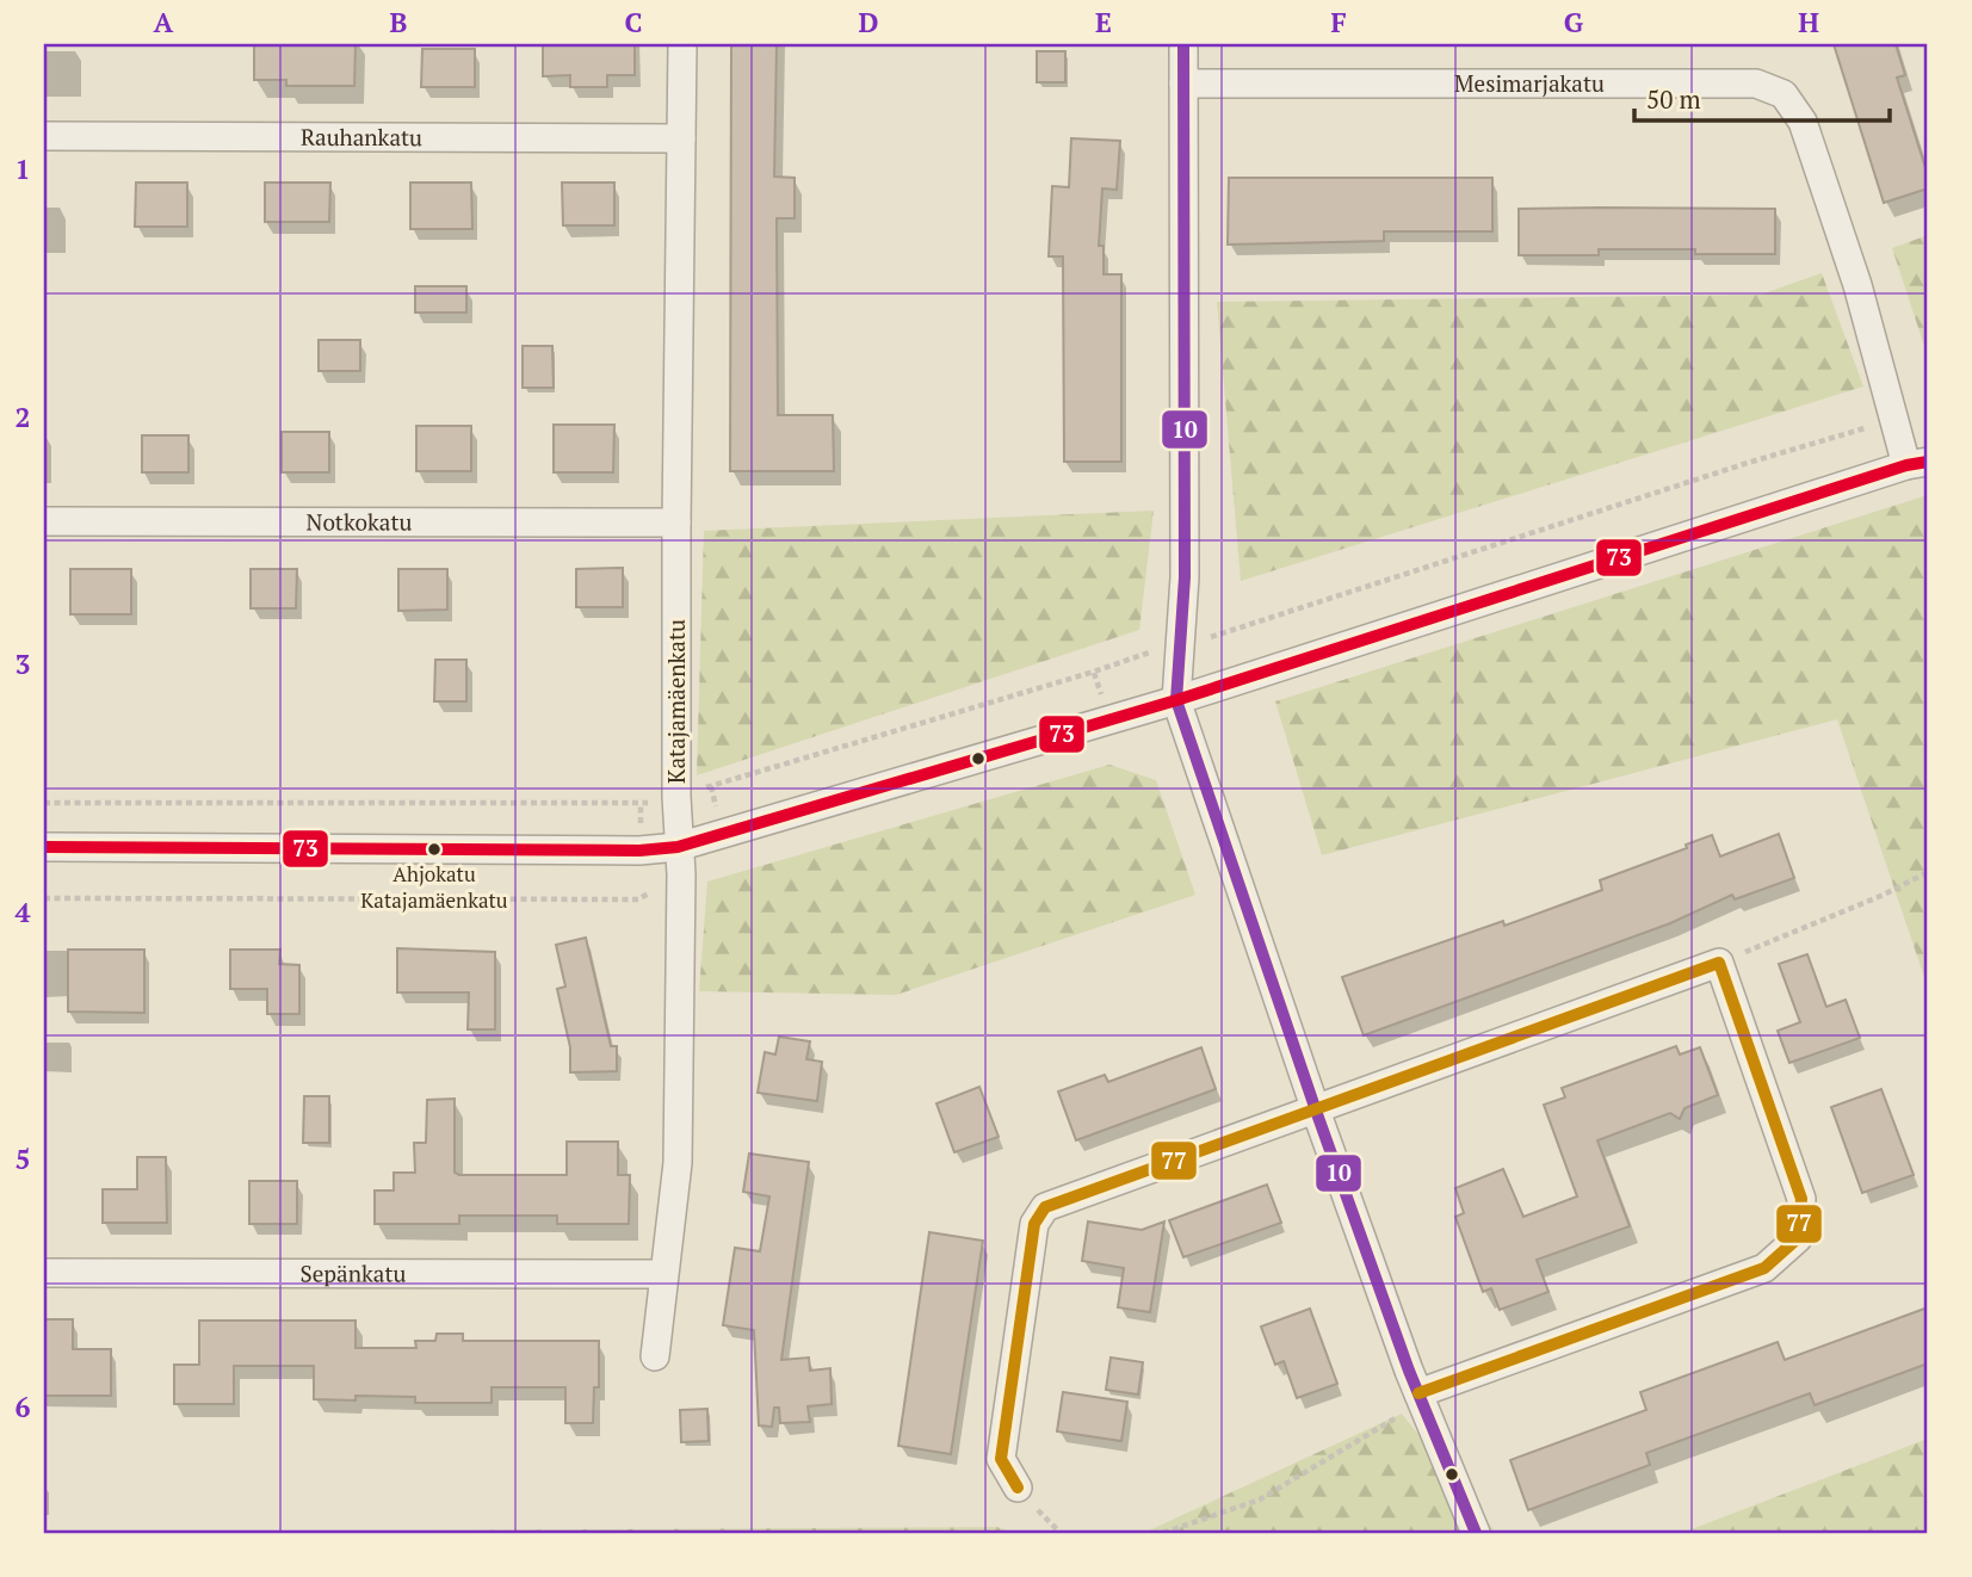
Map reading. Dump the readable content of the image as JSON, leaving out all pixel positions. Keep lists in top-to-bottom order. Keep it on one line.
{"streets":{"street":["Mesimarjakatu","Rauhankatu","Notkokatu","Katajamäenkatu","Sepänkatu"]},"crossings":[["Rauhankatu","Katajamäenkatu"],["Notkokatu","Katajamäenkatu"],["Katajamäenkatu","Sepänkatu"]],"places":["Ahjokatu Katajamäenkatu"],"lines":["transit line 10","transit line 73","transit line 77"],"scale_bar":"50 m","grid":{"columns":["A","B","C","D","E","F","G","H"],"rows":["1","2","3","4","5","6"]}}
